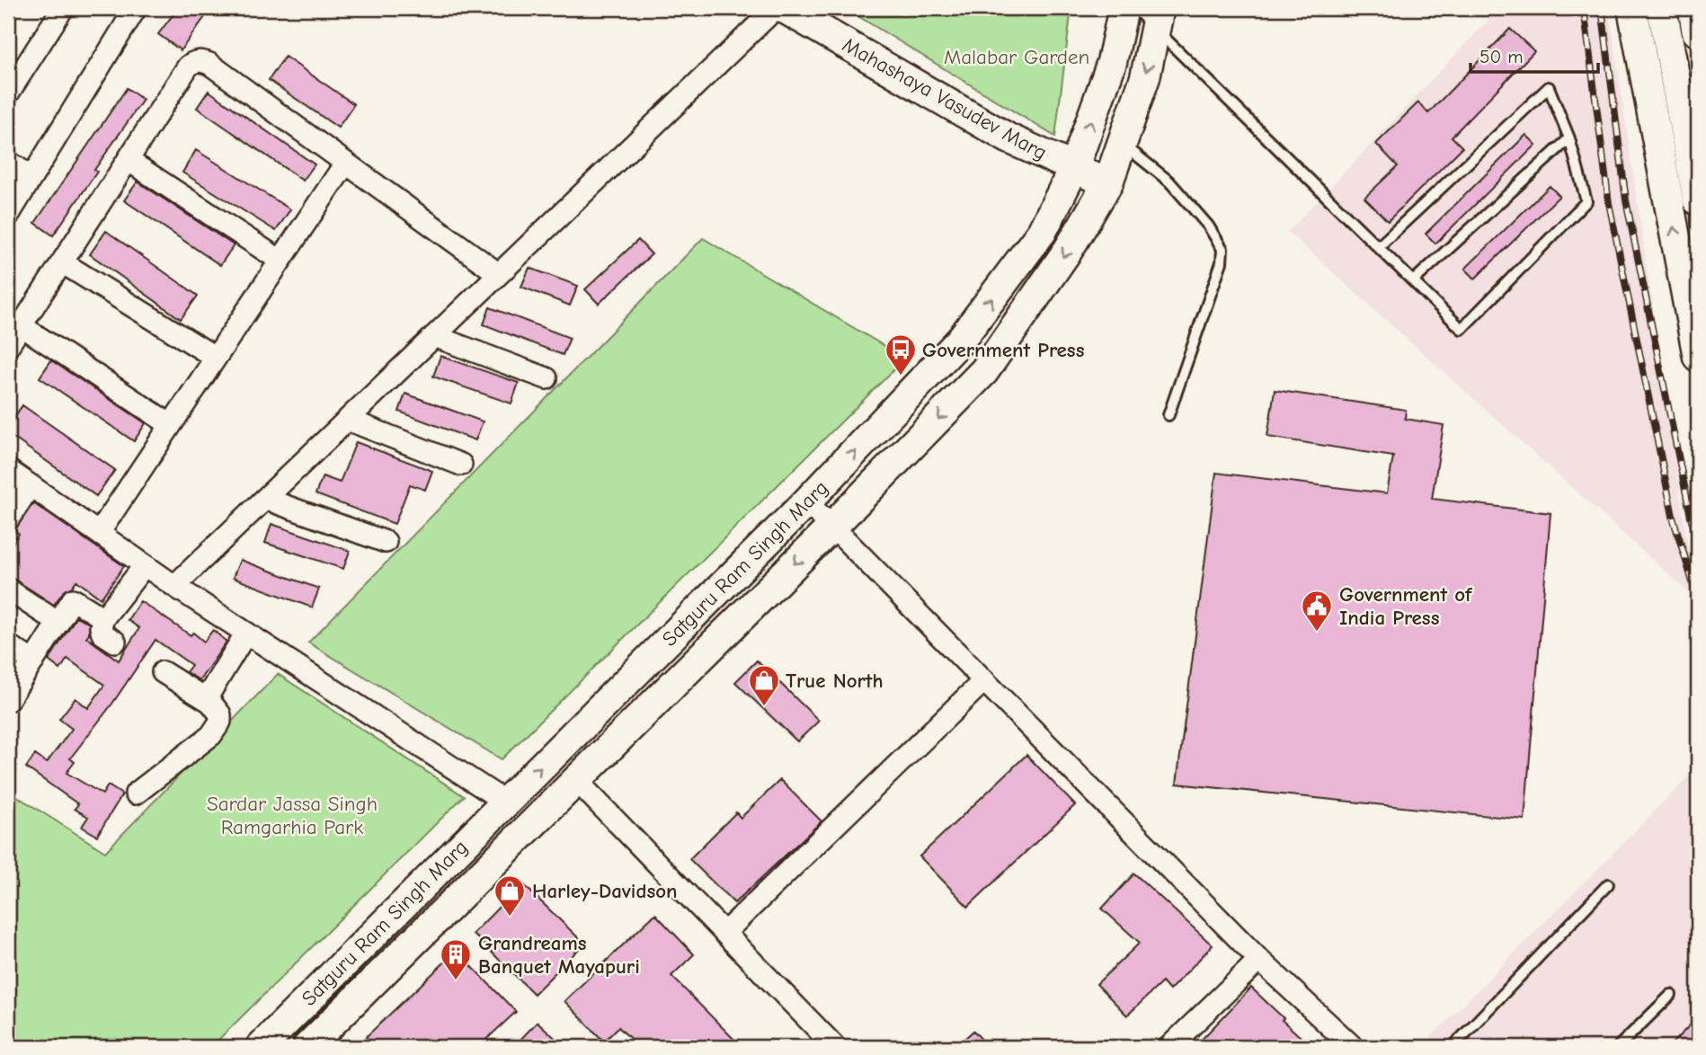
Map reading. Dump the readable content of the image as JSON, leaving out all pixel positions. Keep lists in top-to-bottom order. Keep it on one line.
{"streets":{"main road":["Mahashaya Vasudev Marg","Satguru Ram Singh Marg"]},"crossings":[["Mahashaya Vasudev Marg","Satguru Ram Singh Marg"]],"parks":["Malabar Garden","Sardar Jassa Singh Ramgarhia Park"],"places":{"bus stop":["Government Press"],"public building":["Government of India Press"],"shop":["True North","Harley-Davidson"],"building":["Grandreams Banquet Mayapuri"]},"scale_bar":"50 m"}
